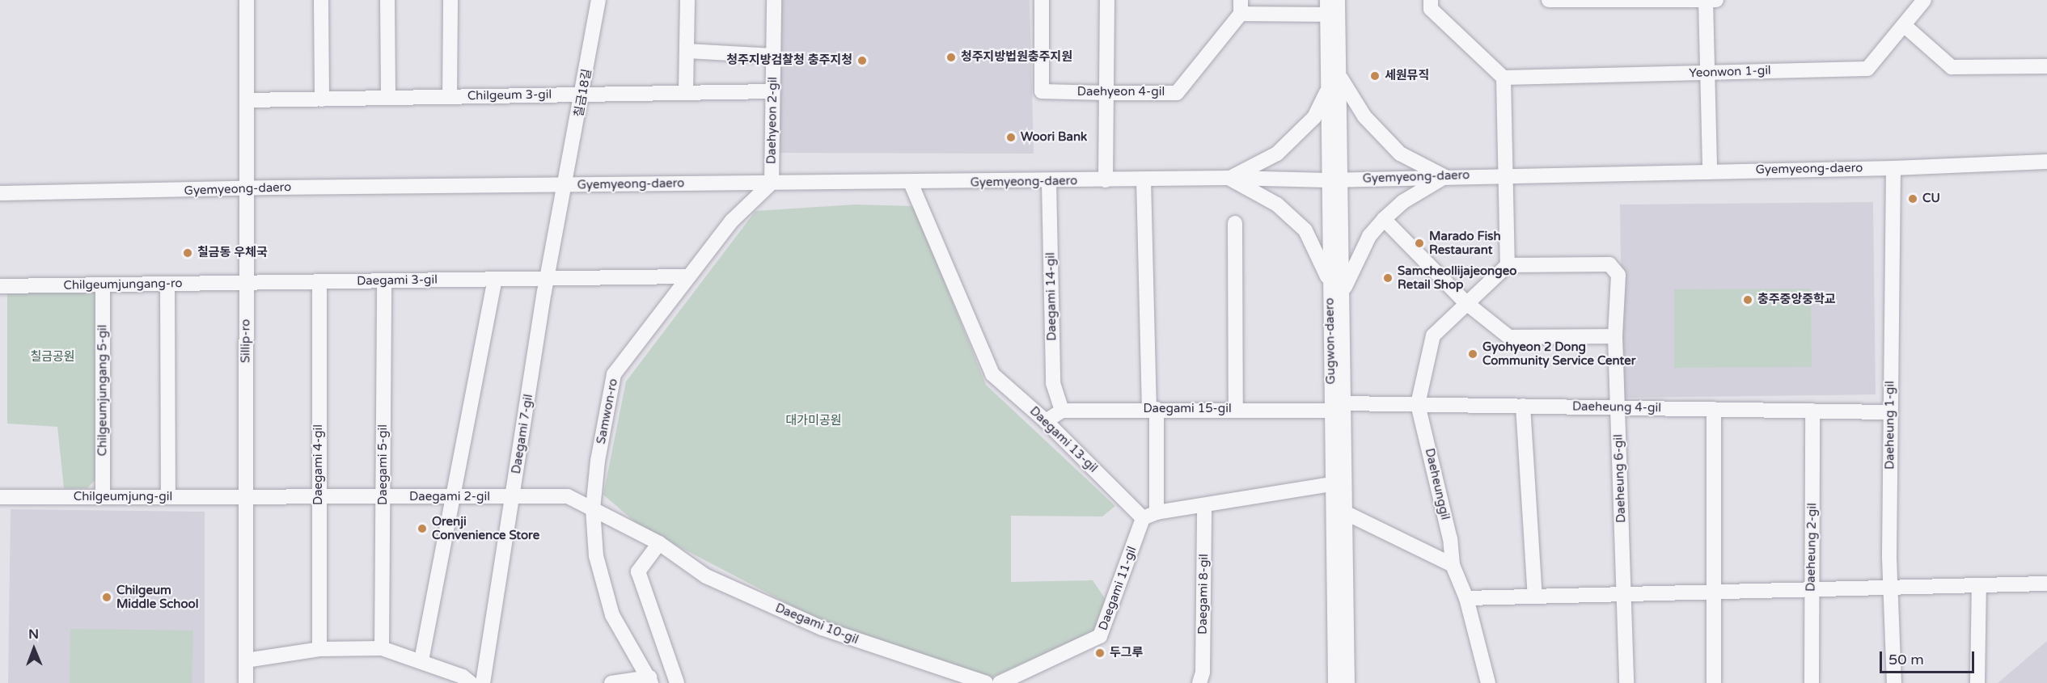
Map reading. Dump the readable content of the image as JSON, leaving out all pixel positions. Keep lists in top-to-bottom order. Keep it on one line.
{"streets":{"street":["Yeonwon 1-gil","Daehyeon 4-gil","칠금18길","Chilgeum 3-gil","Daehyeon 2-gil","Gyemyeong-daero","Daegami 3-gil","Chilgeumjungang-ro","Daegami 14-gil","Sillip-ro","Gugwon-daero","Chilgeumjungang 5-gil","Daeheung 4-gil","Daegami 15-gil","Samwon-ro","Daeheung 1-gil","Daegami 7-gil","Daegami 13-gil","Daegami 4-gil","Daegami 5-gil","Daeheung 6-gil","Daeheunggil","Chilgeumjung-gil","Daegami 2-gil","Daeheung 2-gil","Daegami 11-gil","Daegami 8-gil","Daegami 10-gil"]},"crossings":[["칠금18길","Chilgeum 3-gil"],["칠금18길","Gyemyeong-daero"],["칠금18길","Daegami 7-gil"],["Chilgeum 3-gil","Daehyeon 2-gil"],["Chilgeum 3-gil","Sillip-ro"],["Daehyeon 2-gil","Gyemyeong-daero"],["Daehyeon 2-gil","Samwon-ro"],["Gyemyeong-daero","Daegami 14-gil"],["Gyemyeong-daero","Sillip-ro"],["Gyemyeong-daero","Gugwon-daero"],["Gyemyeong-daero","Samwon-ro"],["Gyemyeong-daero","Daeheung 1-gil"],["Gyemyeong-daero","Daegami 7-gil"],["Gyemyeong-daero","Daegami 13-gil"],["Gyemyeong-daero","Daegami 11-gil"],["Daegami 3-gil","Chilgeumjungang-ro"],["Daegami 3-gil","Sillip-ro"],["Daegami 3-gil","Samwon-ro"],["Daegami 3-gil","Daegami 7-gil"],["Daegami 3-gil","Daegami 4-gil"],["Daegami 3-gil","Daegami 5-gil"],["Chilgeumjungang-ro","Sillip-ro"],["Chilgeumjungang-ro","Chilgeumjungang 5-gil"],["Daegami 14-gil","Daegami 15-gil"],["Sillip-ro","Chilgeumjung-gil"],["Sillip-ro","Daegami 2-gil"],["Gugwon-daero","Daeheung 4-gil"],["Gugwon-daero","Daegami 15-gil"],["Chilgeumjungang 5-gil","Chilgeumjung-gil"],["Daeheung 4-gil","Daegami 15-gil"],["Daeheung 4-gil","Daeheung 1-gil"],["Daeheung 4-gil","Daeheung 6-gil"],["Daeheung 4-gil","Daeheunggil"],["Daeheung 4-gil","Daeheung 2-gil"],["Daegami 15-gil","Daegami 11-gil"],["Samwon-ro","Daegami 2-gil"],["Samwon-ro","Daegami 10-gil"],["Daegami 7-gil","Daegami 2-gil"],["Daegami 13-gil","Daegami 11-gil"],["Daegami 4-gil","Daegami 2-gil"],["Daegami 5-gil","Daegami 2-gil"],["Chilgeumjung-gil","Daegami 2-gil"],["Daegami 2-gil","Daegami 10-gil"]],"parks":["칠금공원","대가미공원"],"places":["청주지방법원충주지원","청주지방검찰청 충주지청","세원뮤직","Woori Bank","CU","Marado Fish Restaurant","칠금동 우체국","Samcheollijajeongeo Retail Shop","충주중앙중학교","Gyohyeon 2 Dong Community Service Center","Orenji Convenience Store","Chilgeum Middle School","두그루"],"scale_bar":"50 m","north":"top"}
